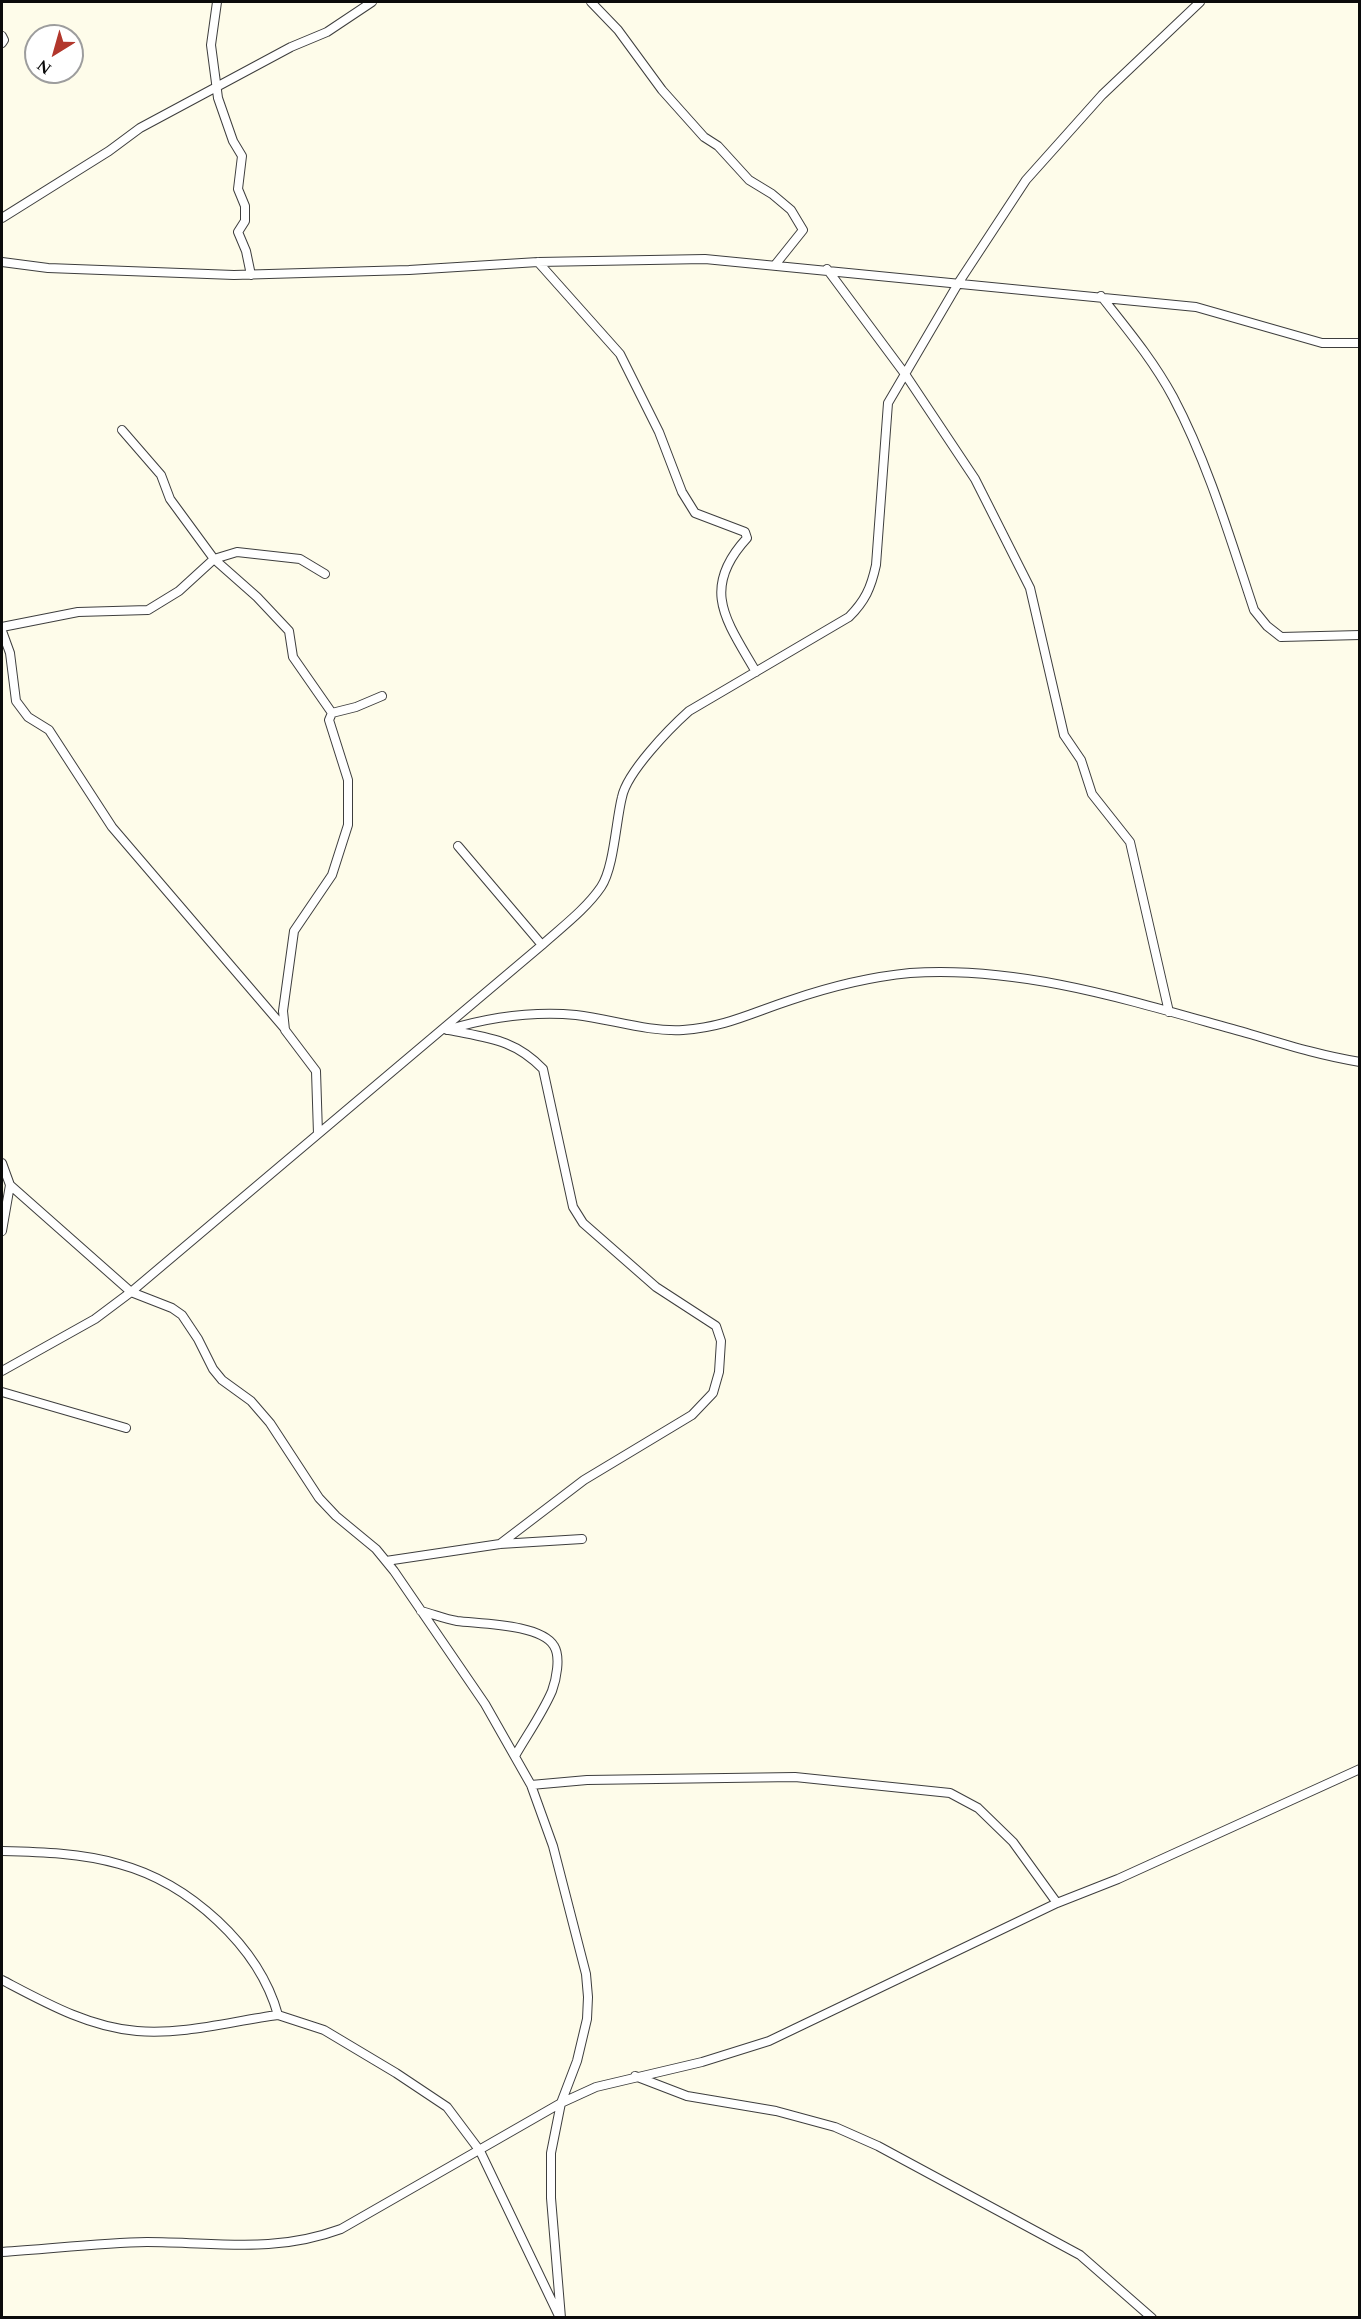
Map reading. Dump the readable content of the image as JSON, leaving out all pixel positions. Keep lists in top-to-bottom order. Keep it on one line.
{"north":"bottom left"}
